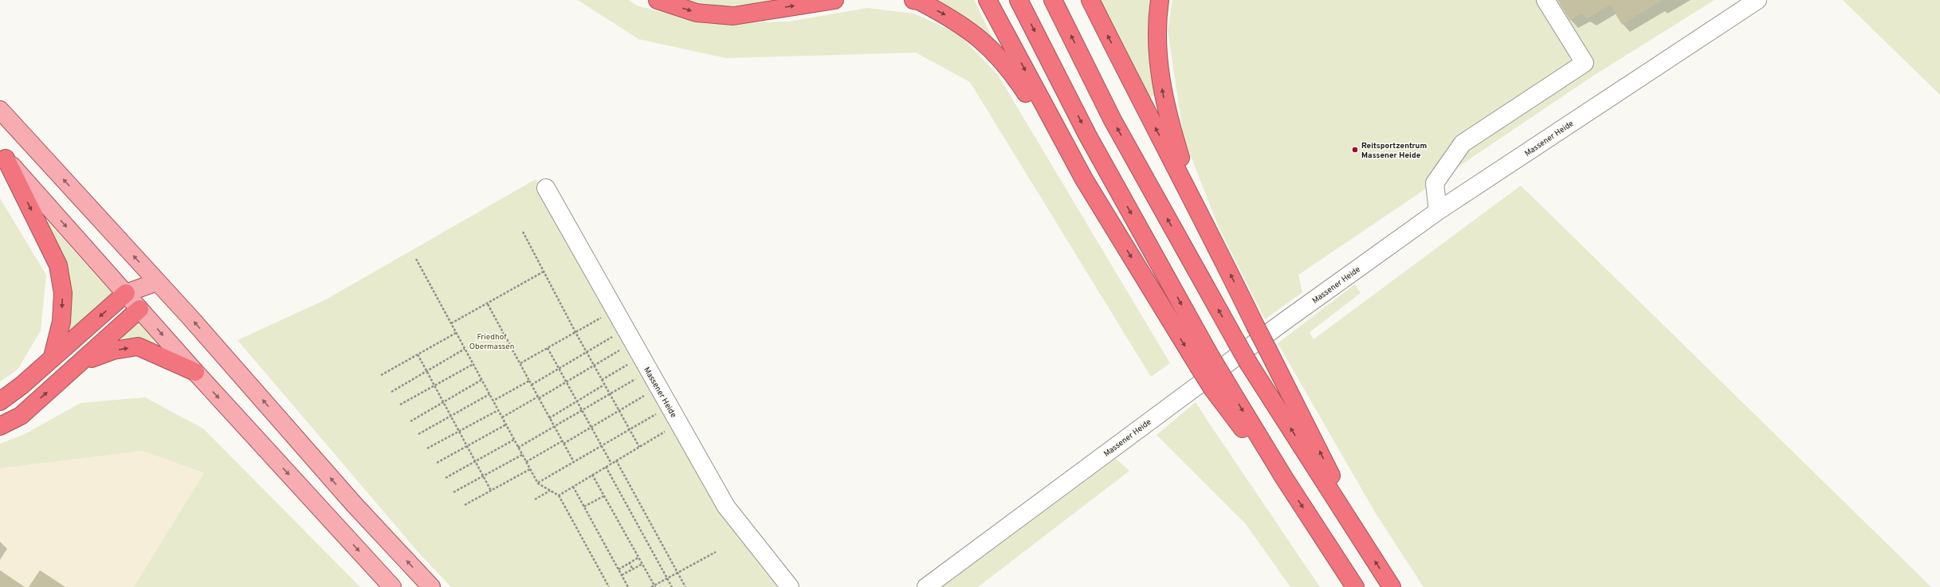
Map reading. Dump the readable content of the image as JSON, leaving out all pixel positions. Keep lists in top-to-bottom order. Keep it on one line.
{"streets":{"street":["Massener Heide"]},"parks":["Friedhof Obermassen"],"places":["Reitsportzentrum Massener Heide"]}
